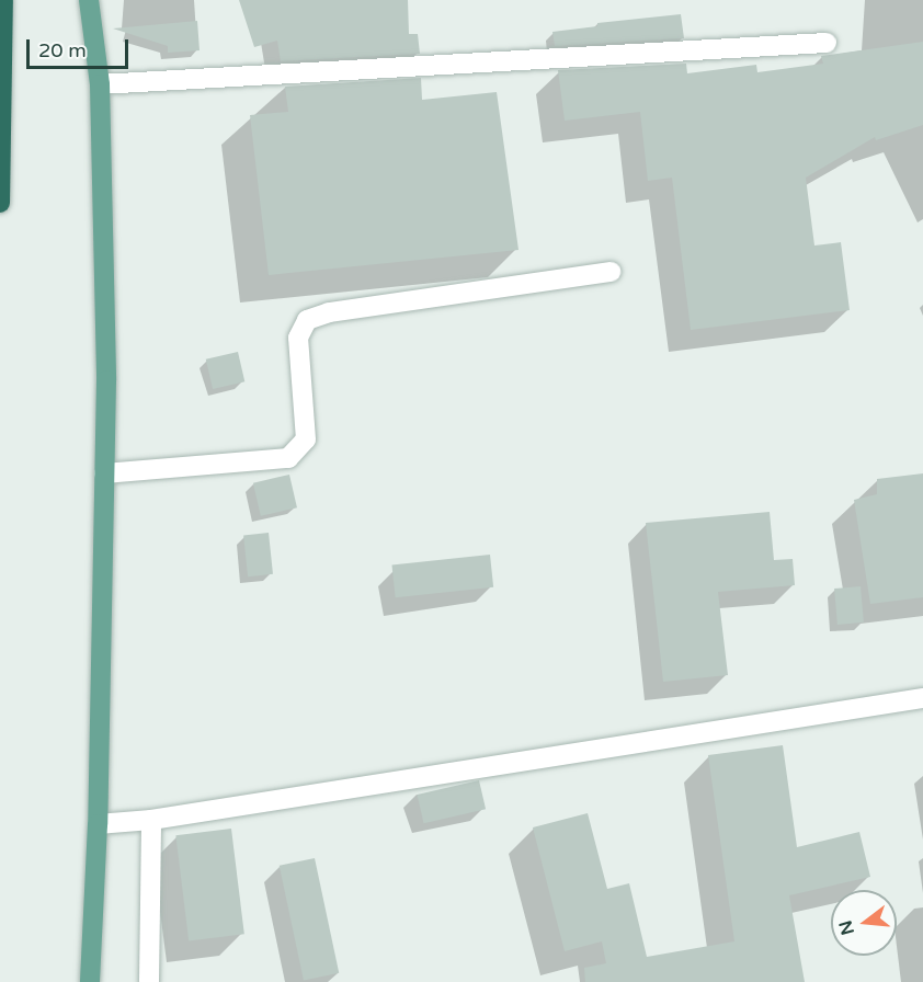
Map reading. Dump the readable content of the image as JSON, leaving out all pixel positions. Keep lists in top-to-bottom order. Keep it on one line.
{"scale_bar":"20 m","north":"left"}
